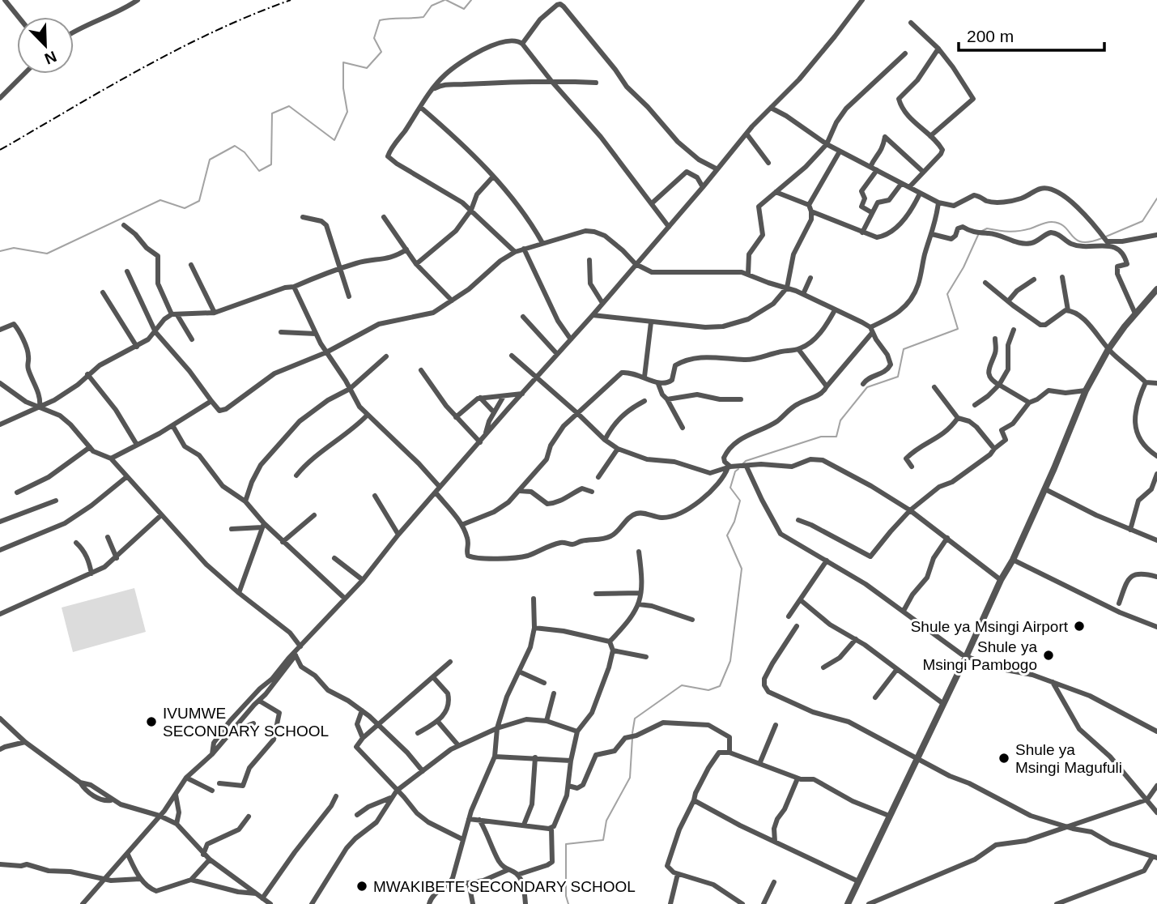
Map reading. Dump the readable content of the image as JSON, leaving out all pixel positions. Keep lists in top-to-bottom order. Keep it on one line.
{"places":["Shule ya Msingi Airport","Shule ya Msingi Pambogo","IVUMWE SECONDARY SCHOOL","Shule ya Msingi Magufuli","MWAKIBETE SECONDARY SCHOOL"],"scale_bar":"200 m","north":"bottom right"}
